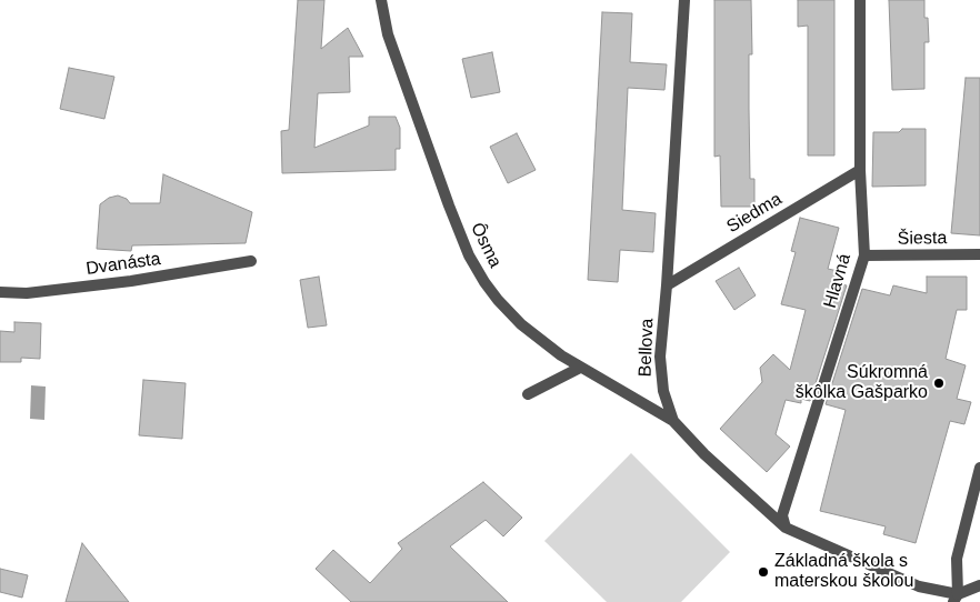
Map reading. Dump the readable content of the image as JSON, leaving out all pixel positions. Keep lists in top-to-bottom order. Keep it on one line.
{"streets":{"street":["Siedma","Šiesta","Ôsma","Dvanásta","Hlavná","Bellova"]},"crossings":[["Siedma","Hlavná"],["Siedma","Bellova"],["Šiesta","Hlavná"],["Ôsma","Bellova"],["Hlavná","Bellova"]],"places":["Súkromná škôlka Gašparko","Základná škola s materskou školou"]}
